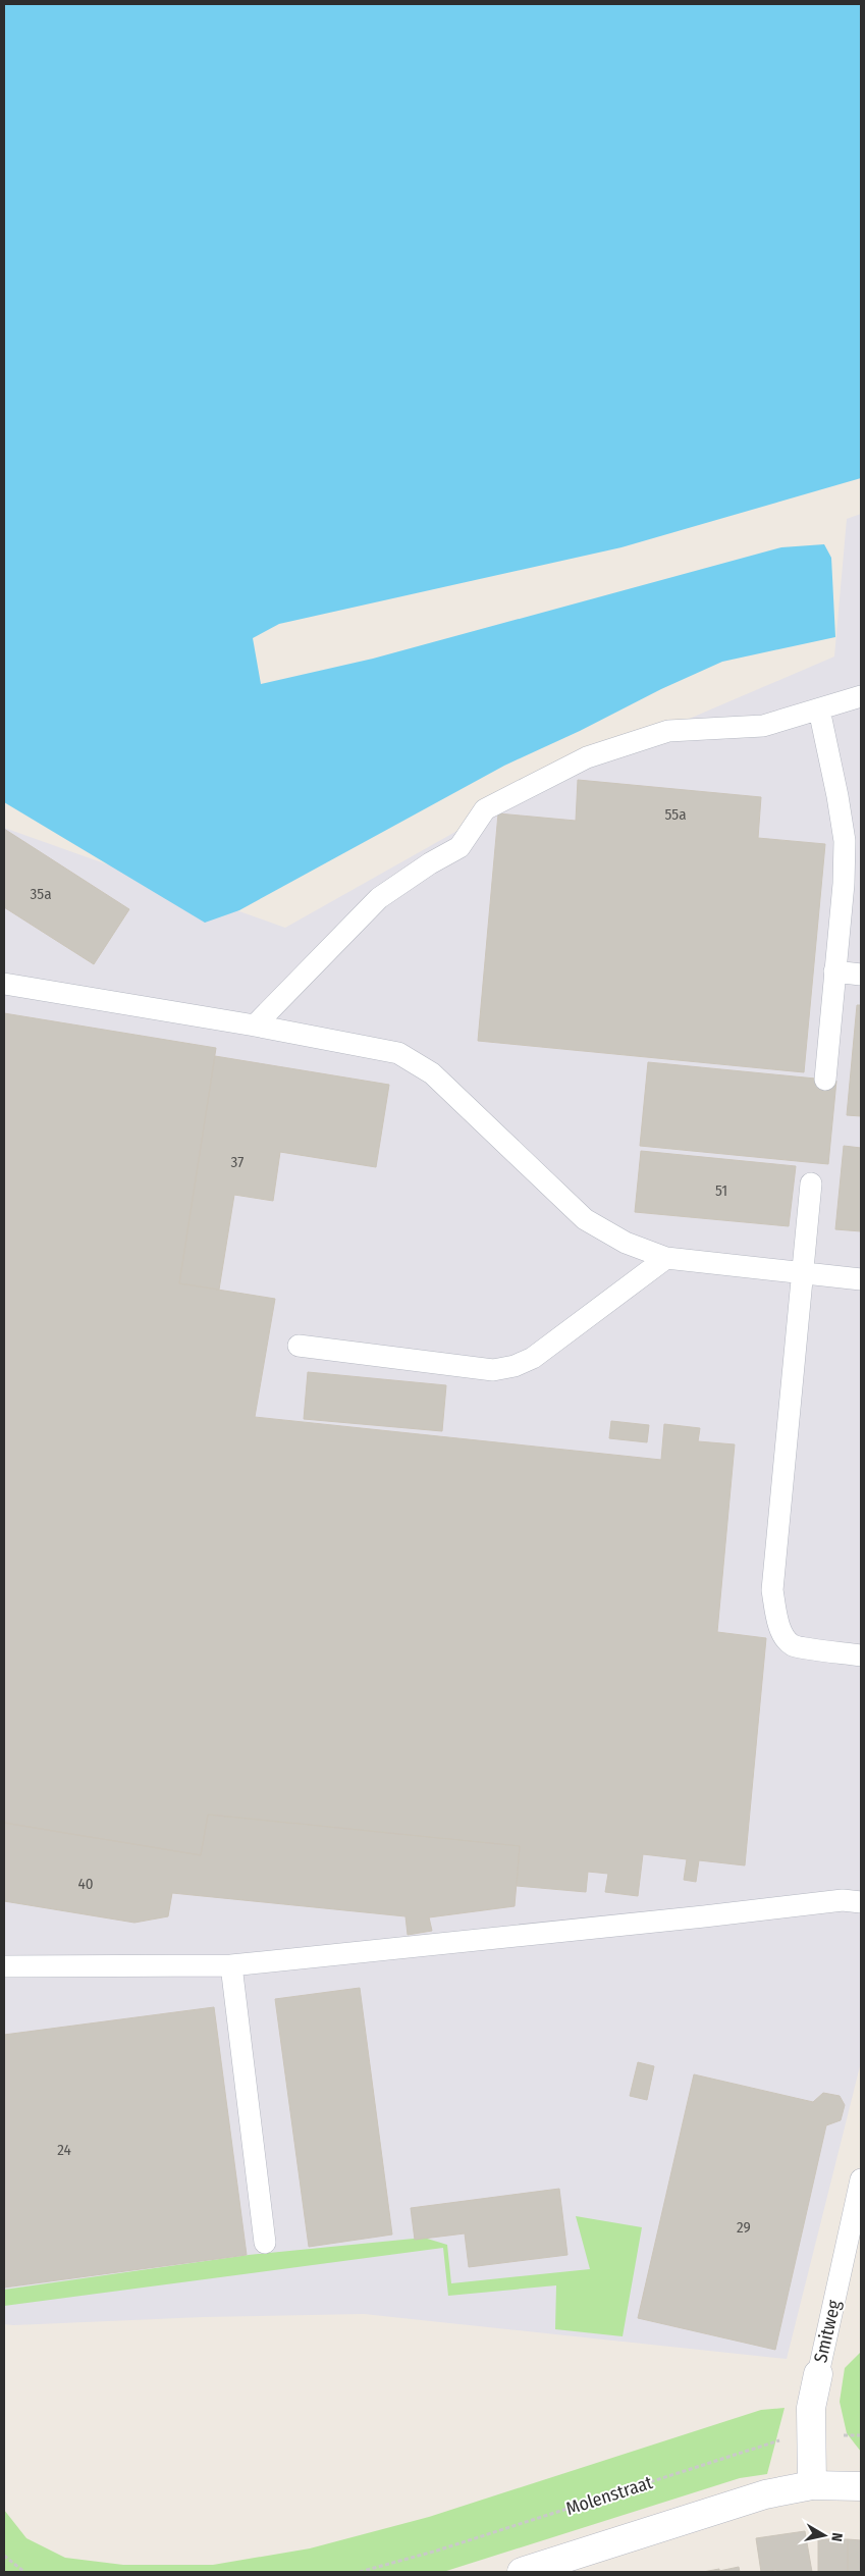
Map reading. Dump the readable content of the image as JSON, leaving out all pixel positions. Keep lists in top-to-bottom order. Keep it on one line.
{"streets":{"street":["Smitweg"],"path":["Molenstraat"]},"crossings":[["Smitweg","Molenstraat"]],"house_numbers":["55a","35a","37","51","40","24","29"],"north":"right"}
